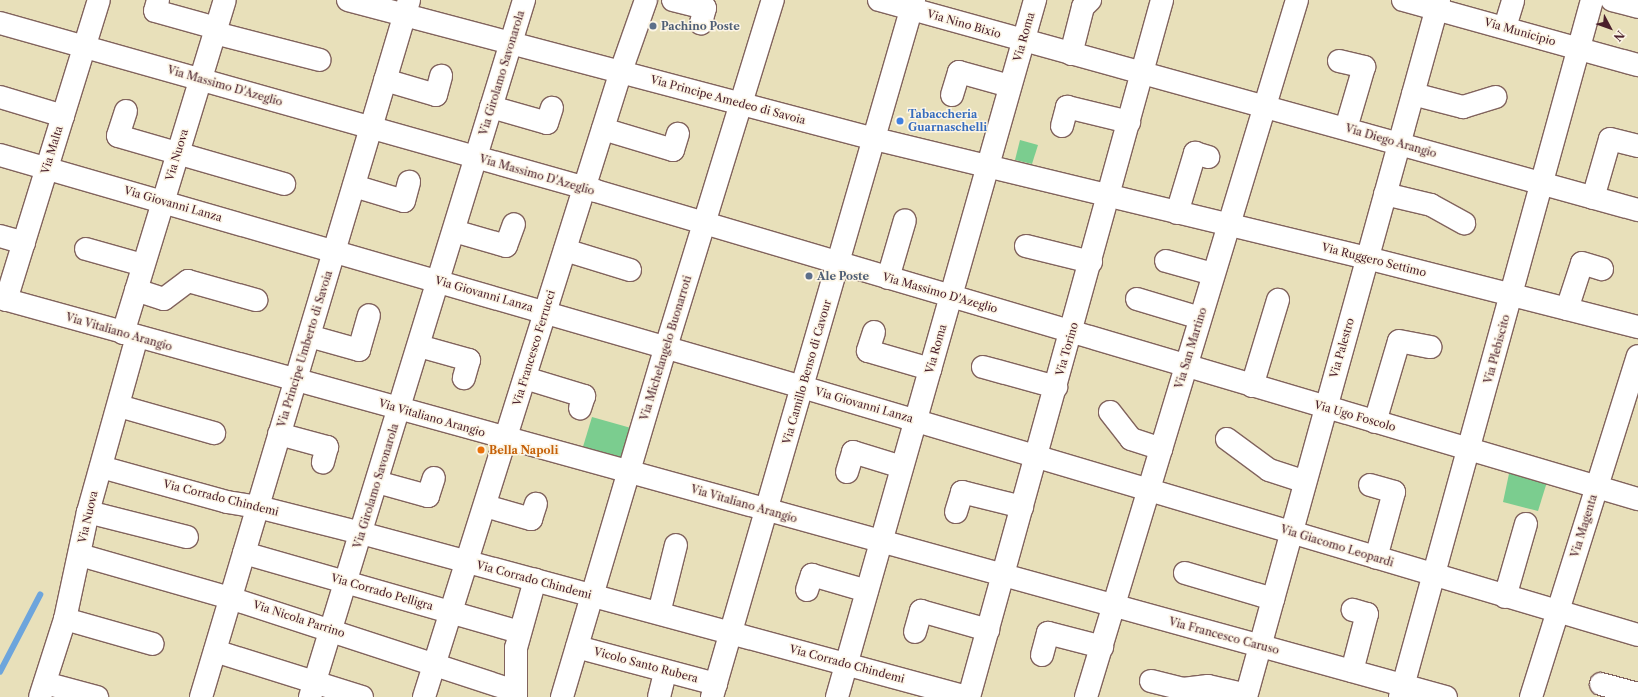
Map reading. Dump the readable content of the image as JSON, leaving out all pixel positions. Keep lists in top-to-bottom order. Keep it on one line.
{"streets":{"street":["Via Nino Bixio","Via Municipio","Via Roma","Via Girolamo Savonarola","Via Massimo D'Azeglio","Via Principe Amedeo di Savoia","Via Diego Arangio","Via Malta","Via Nuova","Via Giovanni Lanza","Via Ruggero Settimo","Via Vitaliano Arangio","Via Francesco Ferrucci","Via Michelangelo Buonarroti","Via San Martino","Via Palestro","Via Principe Umberto di Savoia","Via Torino","Via Plebiscito","Via Camillo Benso di Cavour","Via Ugo Foscolo","Via Corrado Chindemi","Via Magenta","Via Giacomo Leopardi","Via Corrado Pelligra","Via Nicola Parrino","Via Francesco Caruso","Vicolo Santo Rubera"]},"crossings":[["Via Nino Bixio","Via Roma"],["Via Nino Bixio","Via Diego Arangio"],["Via Nino Bixio","Via Torino"],["Via Nino Bixio","Via Camillo Benso di Cavour"],["Via Municipio","Via Palestro"],["Via Municipio","Via Plebiscito"],["Via Roma","Via Massimo D'Azeglio"],["Via Roma","Via Principe Amedeo di Savoia"],["Via Roma","Via Giovanni Lanza"],["Via Roma","Via Vitaliano Arangio"],["Via Roma","Via Corrado Chindemi"],["Via Girolamo Savonarola","Via Massimo D'Azeglio"],["Via Girolamo Savonarola","Via Principe Amedeo di Savoia"],["Via Girolamo Savonarola","Via Giovanni Lanza"],["Via Girolamo Savonarola","Via Vitaliano Arangio"],["Via Girolamo Savonarola","Via Corrado Chindemi"],["Via Girolamo Savonarola","Via Corrado Pelligra"],["Via Girolamo Savonarola","Via Nicola Parrino"],["Via Massimo D'Azeglio","Via Malta"],["Via Massimo D'Azeglio","Via Nuova"],["Via Massimo D'Azeglio","Via Francesco Ferrucci"],["Via Massimo D'Azeglio","Via Michelangelo Buonarroti"],["Via Massimo D'Azeglio","Via Principe Umberto di Savoia"],["Via Massimo D'Azeglio","Via Torino"],["Via Massimo D'Azeglio","Via Camillo Benso di Cavour"],["Via Massimo D'Azeglio","Via Ugo Foscolo"],["Via Principe Amedeo di Savoia","Via Ruggero Settimo"],["Via Principe Amedeo di Savoia","Via Francesco Ferrucci"],["Via Principe Amedeo di Savoia","Via Michelangelo Buonarroti"],["Via Principe Amedeo di Savoia","Via Principe Umberto di Savoia"],["Via Principe Amedeo di Savoia","Via Torino"],["Via Principe Amedeo di Savoia","Via Camillo Benso di Cavour"],["Via Diego Arangio","Via San Martino"],["Via Diego Arangio","Via Palestro"],["Via Diego Arangio","Via Torino"],["Via Diego Arangio","Via Plebiscito"],["Via Malta","Via Giovanni Lanza"],["Via Malta","Via Vitaliano Arangio"],["Via Nuova","Via Giovanni Lanza"],["Via Nuova","Via Vitaliano Arangio"],["Via Nuova","Via Corrado Chindemi"],["Via Nuova","Via Nicola Parrino"],["Via Giovanni Lanza","Via Francesco Ferrucci"],["Via Giovanni Lanza","Via Michelangelo Buonarroti"],["Via Giovanni Lanza","Via Principe Umberto di Savoia"],["Via Giovanni Lanza","Via Torino"],["Via Giovanni Lanza","Via Camillo Benso di Cavour"],["Via Giovanni Lanza","Via Giacomo Leopardi"],["Via Ruggero Settimo","Via San Martino"],["Via Ruggero Settimo","Via Palestro"],["Via Ruggero Settimo","Via Torino"],["Via Ruggero Settimo","Via Plebiscito"],["Via Vitaliano Arangio","Via Francesco Ferrucci"],["Via Vitaliano Arangio","Via Michelangelo Buonarroti"],["Via Vitaliano Arangio","Via Principe Umberto di Savoia"],["Via Vitaliano Arangio","Via Torino"],["Via Vitaliano Arangio","Via Camillo Benso di Cavour"],["Via Vitaliano Arangio","Via Francesco Caruso"],["Via Francesco Ferrucci","Via Corrado Chindemi"],["Via Francesco Ferrucci","Via Corrado Pelligra"],["Via Francesco Ferrucci","Via Nicola Parrino"],["Via Michelangelo Buonarroti","Via Corrado Chindemi"],["Via Michelangelo Buonarroti","Vicolo Santo Rubera"],["Via San Martino","Via Ugo Foscolo"],["Via San Martino","Via Giacomo Leopardi"],["Via San Martino","Via Francesco Caruso"],["Via Palestro","Via Ugo Foscolo"],["Via Palestro","Via Giacomo Leopardi"],["Via Palestro","Via Francesco Caruso"],["Via Principe Umberto di Savoia","Via Corrado Chindemi"],["Via Principe Umberto di Savoia","Via Corrado Pelligra"],["Via Principe Umberto di Savoia","Via Nicola Parrino"],["Via Torino","Via Ugo Foscolo"],["Via Torino","Via Corrado Chindemi"],["Via Torino","Via Giacomo Leopardi"],["Via Torino","Via Francesco Caruso"],["Via Plebiscito","Via Ugo Foscolo"],["Via Plebiscito","Via Giacomo Leopardi"],["Via Plebiscito","Via Francesco Caruso"],["Via Camillo Benso di Cavour","Via Corrado Chindemi"],["Via Camillo Benso di Cavour","Vicolo Santo Rubera"],["Via Ugo Foscolo","Via Magenta"],["Via Magenta","Via Giacomo Leopardi"]],"places":["Pachino Poste","Tabaccheria Guarnaschelli","Ale Poste","Bella Napoli"],"north":"bottom right"}
